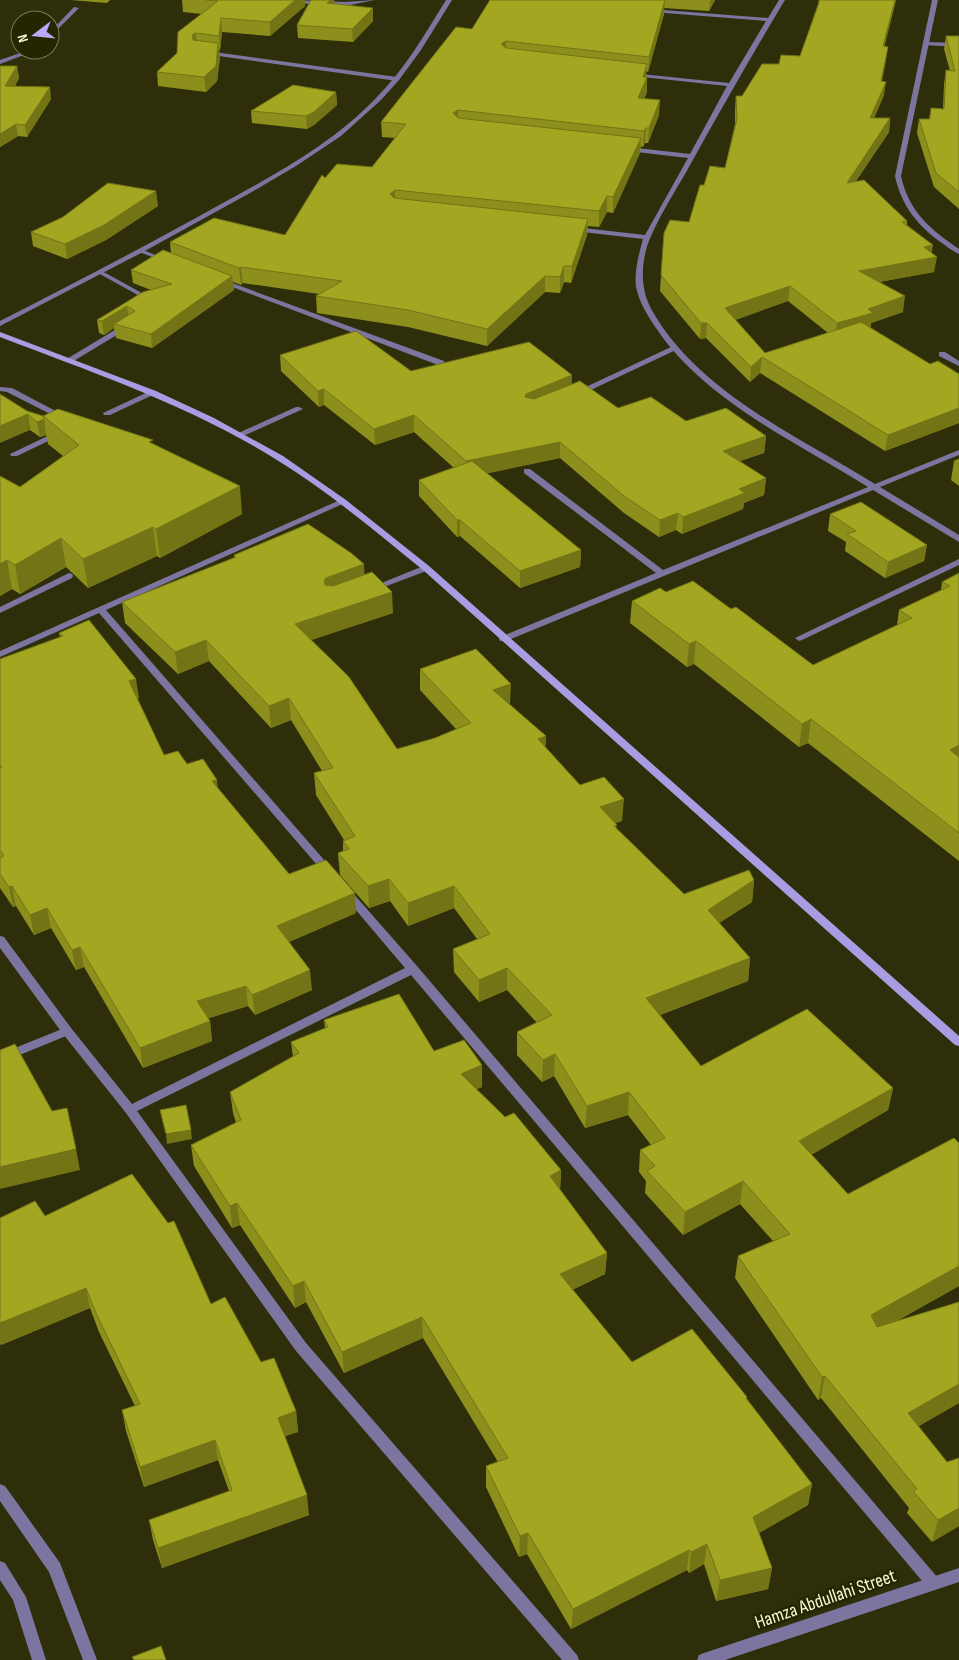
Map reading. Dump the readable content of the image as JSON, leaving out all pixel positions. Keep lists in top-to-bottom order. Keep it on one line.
{"streets":{"street":["Hamza Abdullahi Street"]},"north":"left"}
